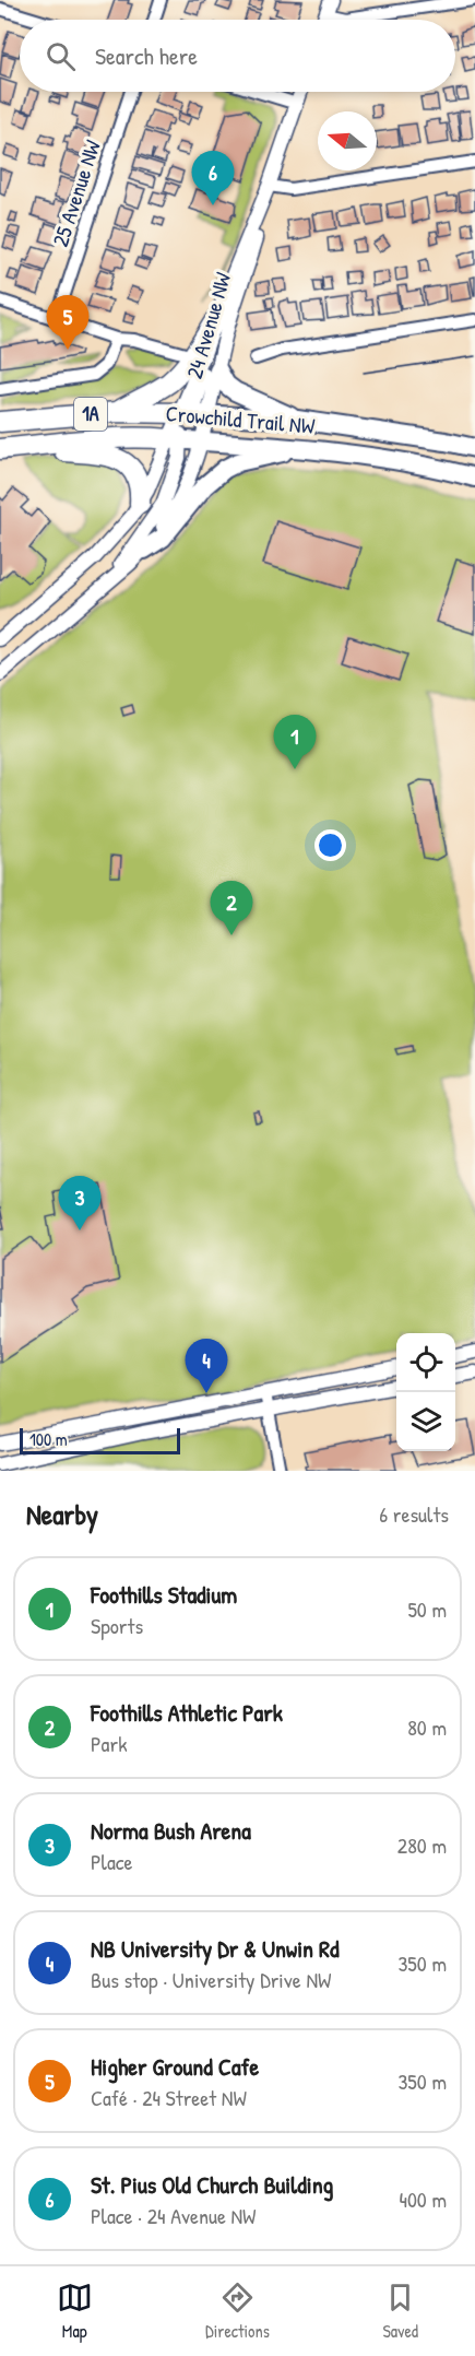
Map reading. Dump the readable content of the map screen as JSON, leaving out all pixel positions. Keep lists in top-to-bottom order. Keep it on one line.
{"streets":{"highway":["1A","Crowchild Trail NW"],"street":["25 Avenue NW","24 Avenue NW"]},"crossings":[["24 Avenue NW","Crowchild Trail NW"]],"scale_bar":"100 m","north":"left","page":{"search":"Search here","pins":["6","5","1","2","3","4"],"scale":"100 m","heading":["Nearby","6 results"],"list":[{"mark":"1","name":"Foothills Stadium","note":"Sports","value":"50 m"},{"mark":"2","name":"Foothills Athletic Park","note":"Park","value":"80 m"},{"mark":"3","name":"Norma Bush Arena","note":"Place","value":"280 m"},{"mark":"4","name":"NB University Dr & Unwin Rd","note":"Bus stop · University Drive NW","value":"350 m"},{"mark":"5","name":"Higher Ground Cafe","note":"Café · 24 Street NW","value":"350 m"},{"mark":"6","name":"St. Pius Old Church Building","note":"Place · 24 Avenue NW","value":"400 m"}],"nav":["Map","Directions","Saved"]}}
